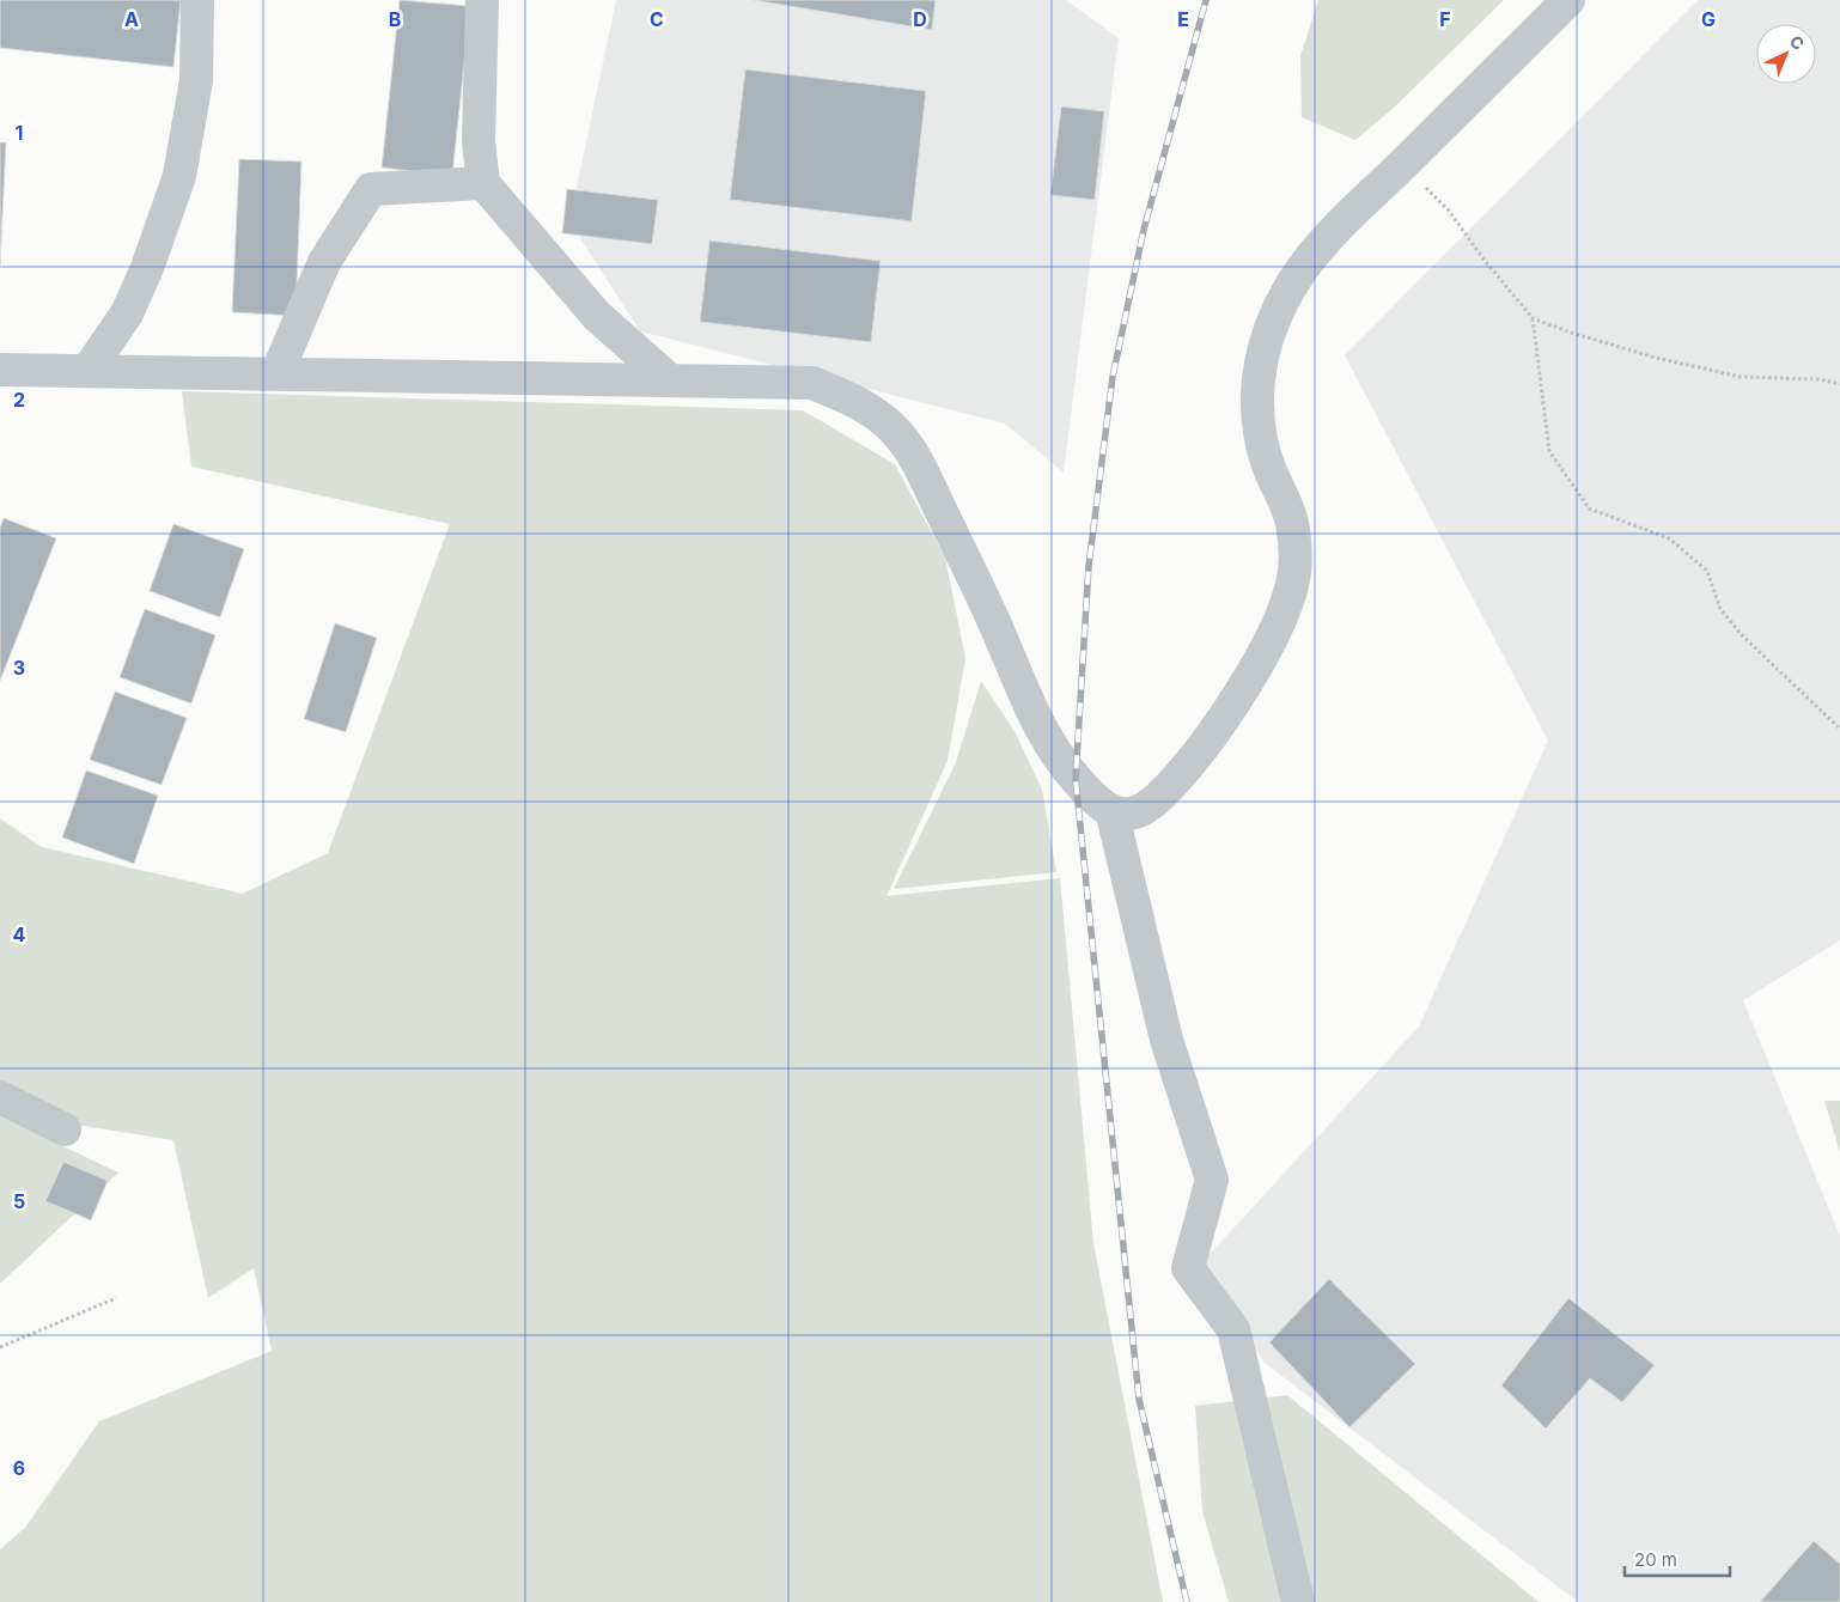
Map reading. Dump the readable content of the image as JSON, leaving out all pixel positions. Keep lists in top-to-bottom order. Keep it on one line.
{"scale_bar":"20 m","north":"top right","grid":{"columns":["A","B","C","D","E","F","G"],"rows":["1","2","3","4","5","6"]}}
